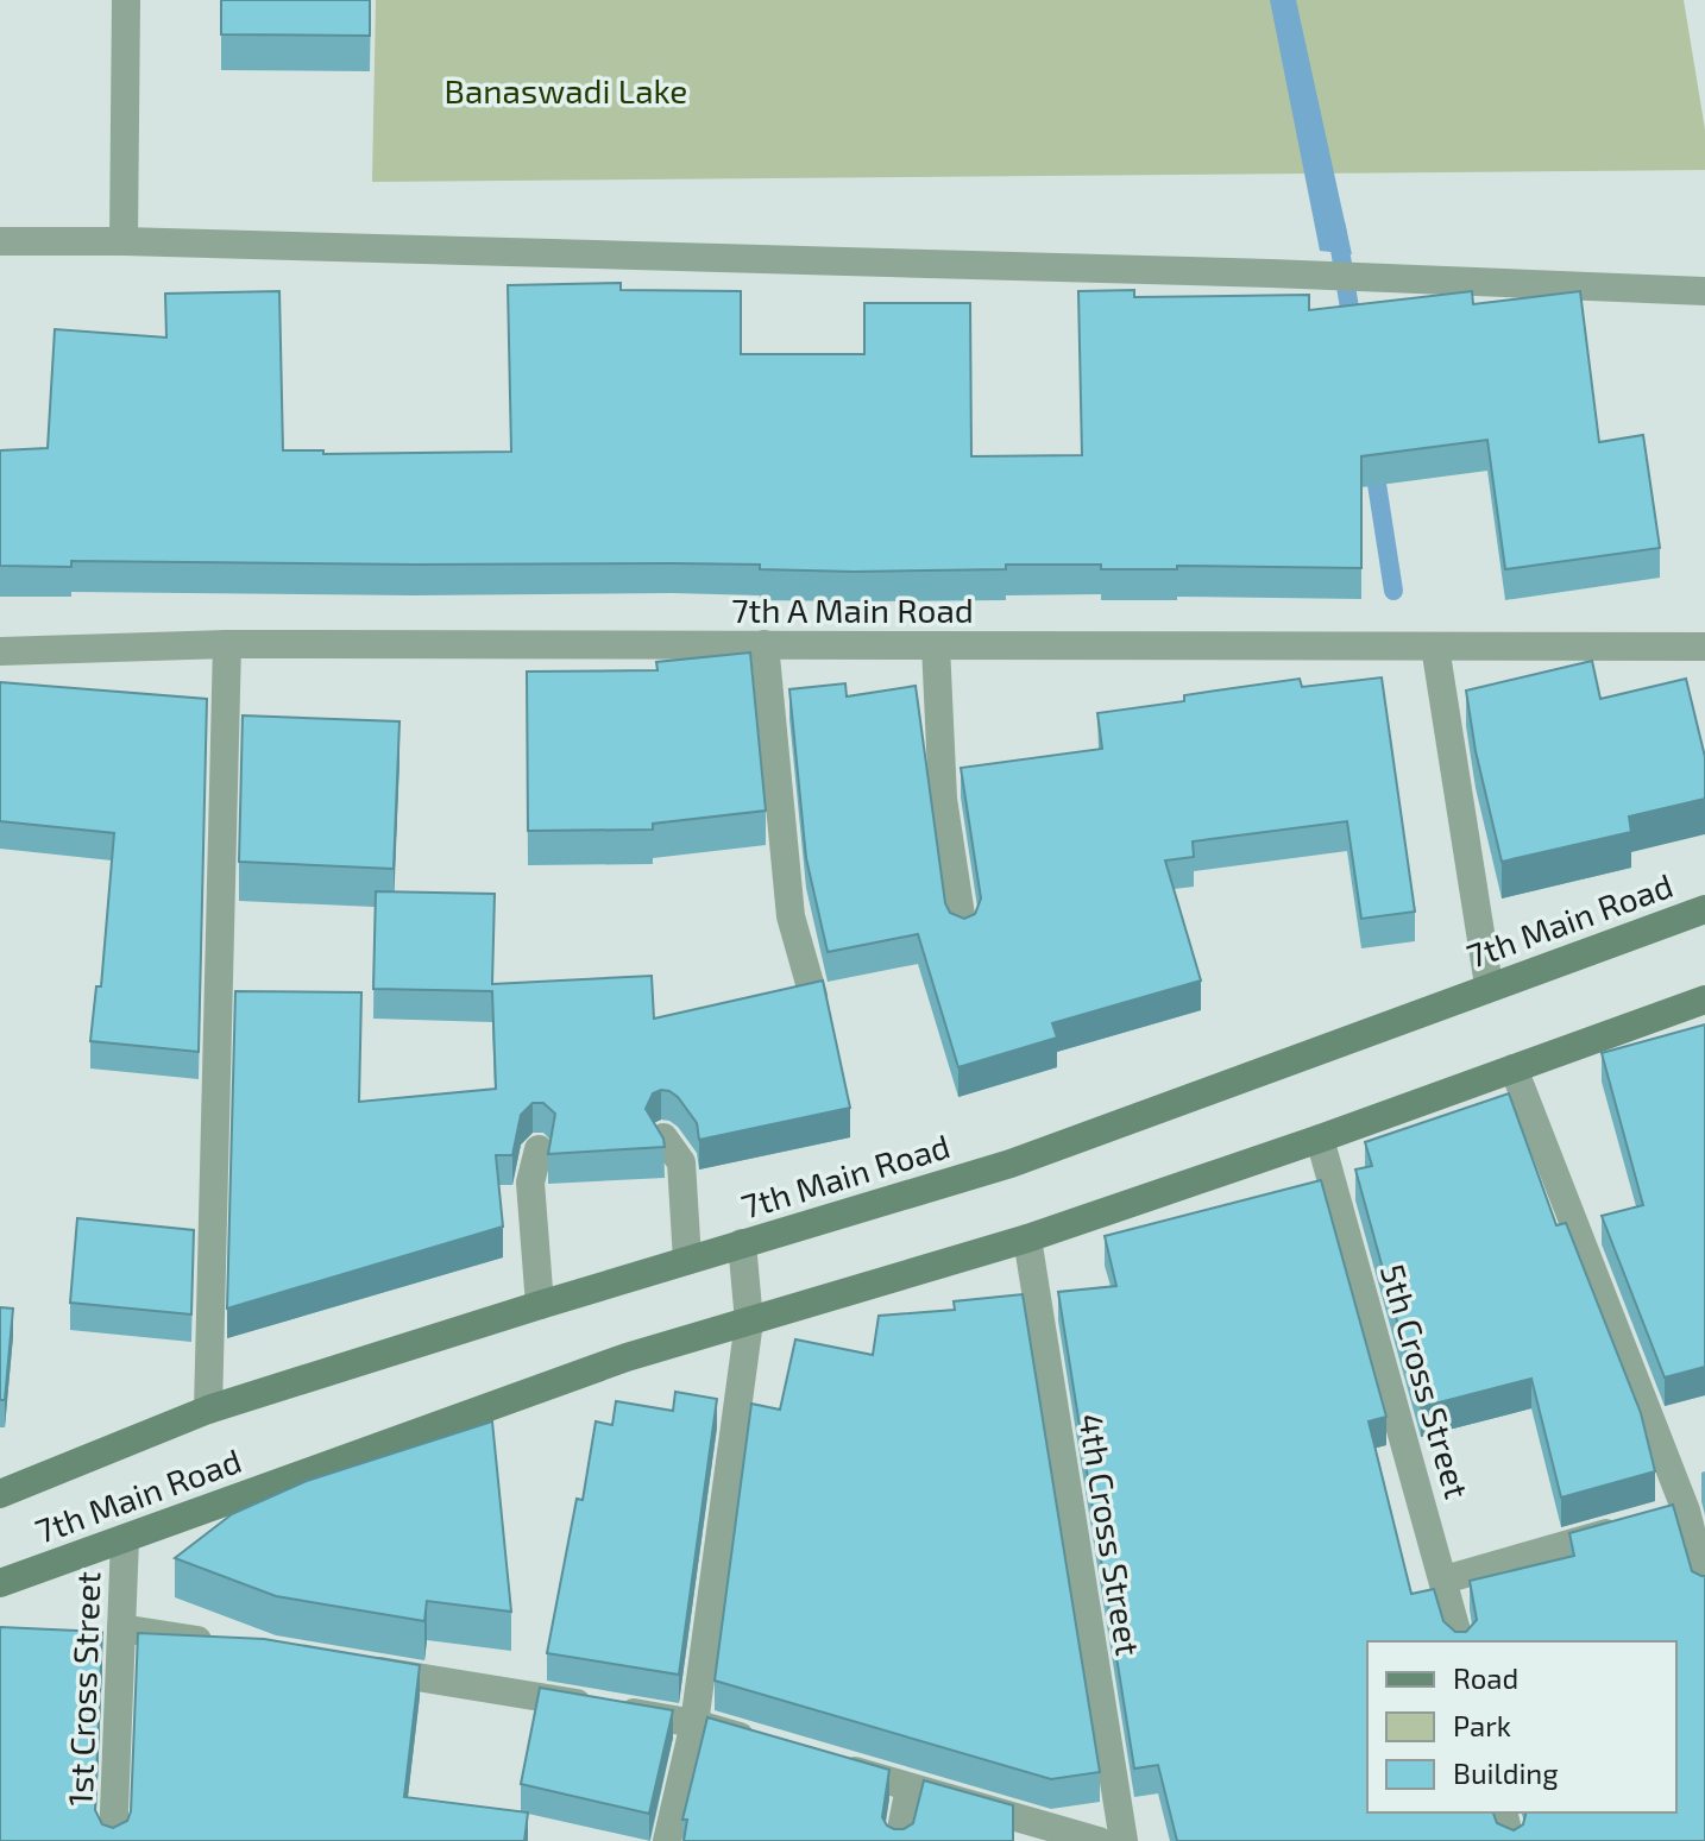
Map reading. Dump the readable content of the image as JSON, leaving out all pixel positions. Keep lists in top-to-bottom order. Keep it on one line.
{"streets":{"main road":["7th Main Road"],"street":["7th A Main Road","5th Cross Street","4th Cross Street","1st Cross Street"]},"crossings":[["7th Main Road","5th Cross Street"],["7th Main Road","4th Cross Street"],["7th Main Road","1st Cross Street"]],"parks":["Banaswadi Lake"],"legend":["Road","Park","Building"]}
